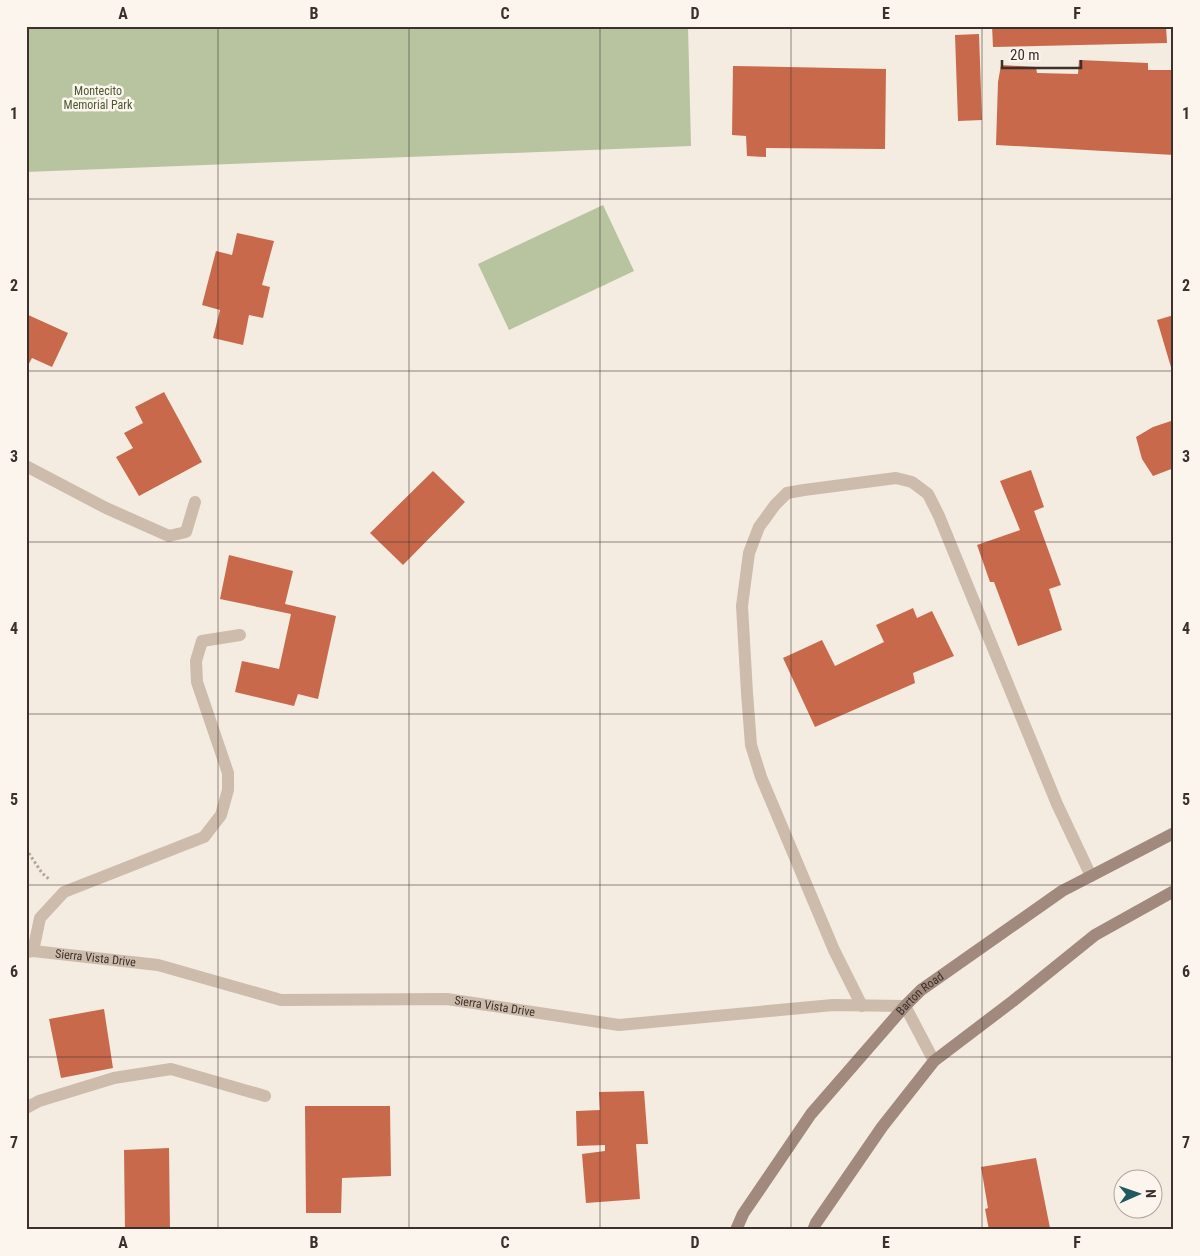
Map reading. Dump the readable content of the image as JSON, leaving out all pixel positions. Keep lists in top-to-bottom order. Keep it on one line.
{"streets":{"main road":["Barton Road"],"street":["Sierra Vista Drive"]},"crossings":[["Sierra Vista Drive","Barton Road"]],"parks":["Montecito Memorial Park"],"scale_bar":"20 m","north":"right","grid":{"columns":["A","B","C","D","E","F"],"rows":["1","2","3","4","5","6","7"]}}
